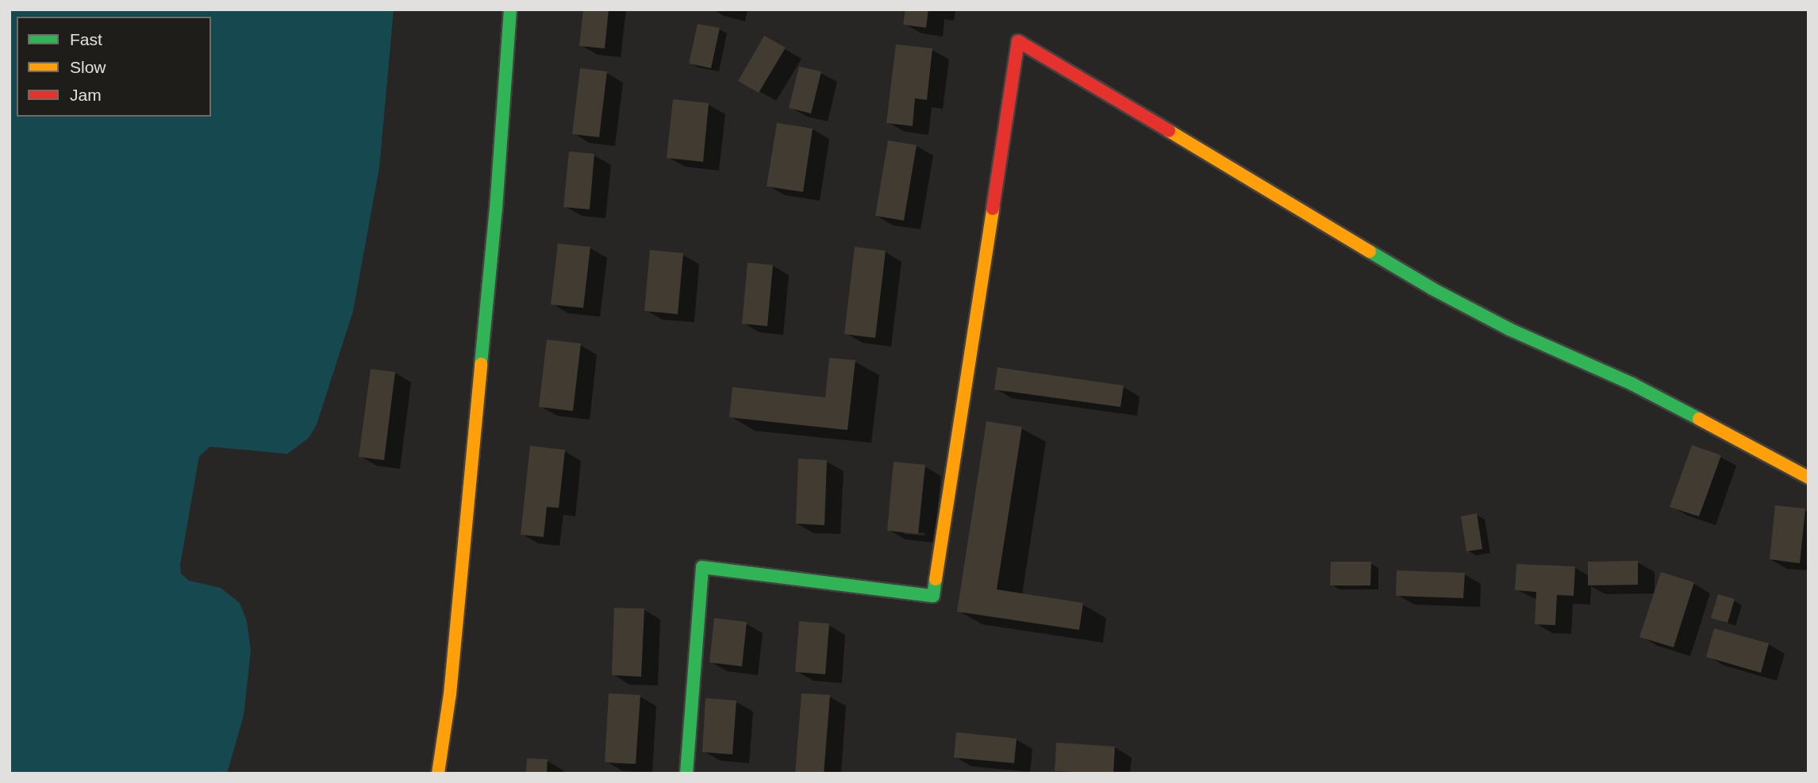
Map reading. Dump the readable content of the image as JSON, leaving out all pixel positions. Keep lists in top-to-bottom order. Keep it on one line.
{"legend":["Fast","Slow","Jam"]}
